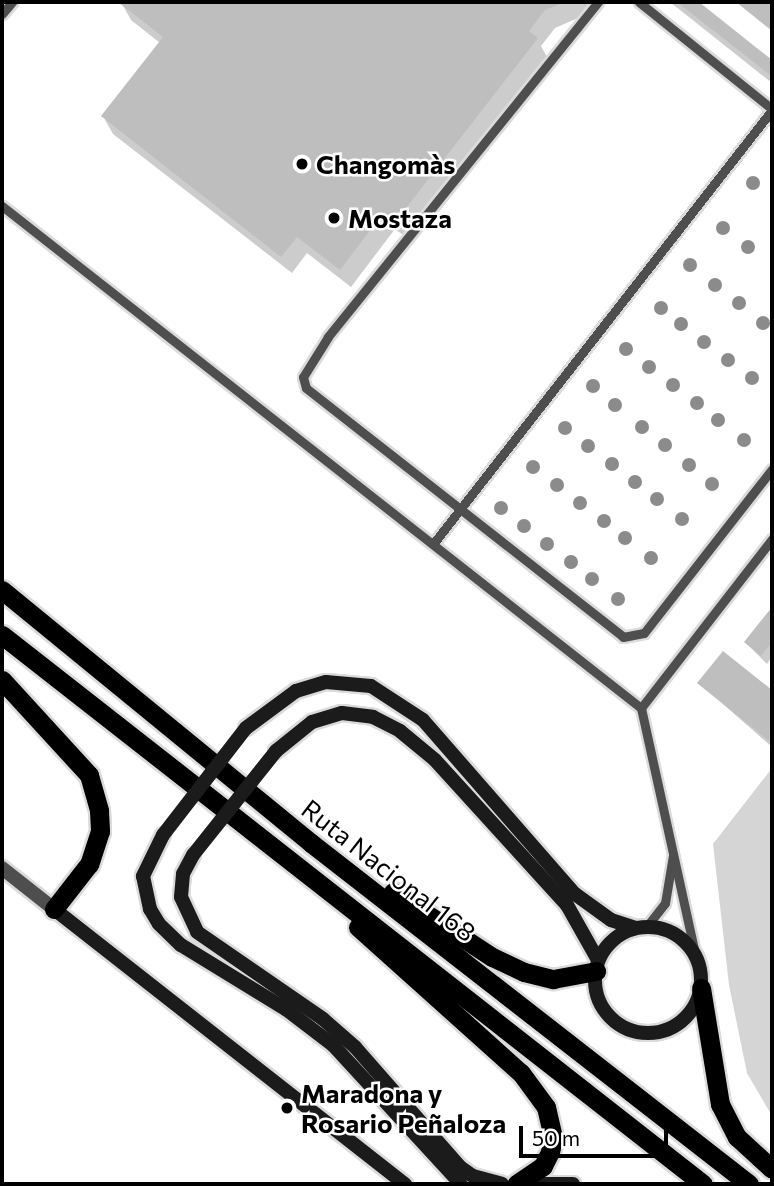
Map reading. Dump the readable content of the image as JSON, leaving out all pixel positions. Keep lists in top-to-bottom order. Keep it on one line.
{"streets":{"highway":["Ruta Nacional 168"]},"places":["Changomàs","Mostaza","Maradona y Rosario Peñaloza"],"scale_bar":"50 m"}
